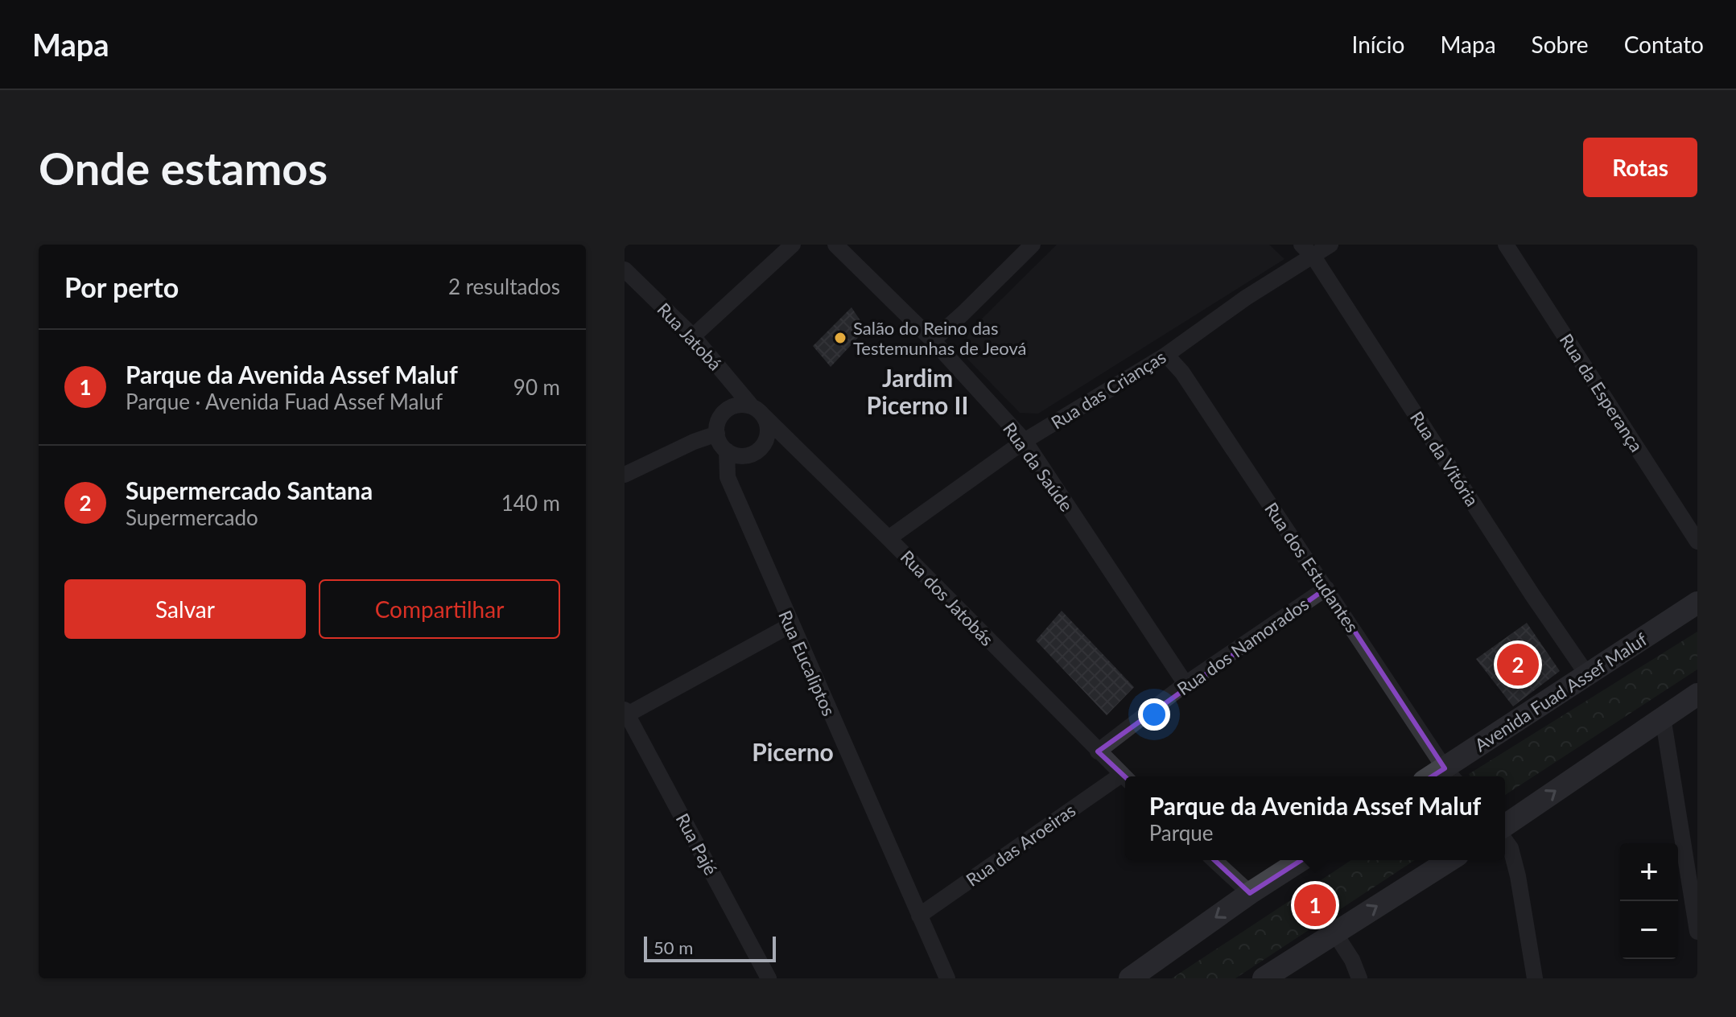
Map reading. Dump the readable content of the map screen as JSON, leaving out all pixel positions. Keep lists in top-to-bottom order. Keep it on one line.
{"streets":{"main road":["Avenida Fuad Assef Maluf"],"street":["Rua Jatobá","Rua das Crianças","Rua da Esperança","Rua da Vitória","Rua da Saúde","Rua dos Estudantes","Rua dos Jatobás","Rua dos Namorados","Rua Eucaliptos","Rua Pajé","Rua das Aroeiras"]},"crossings":[["Rua Jatobá","Rua dos Jatobás"],["Rua Jatobá","Rua Eucaliptos"],["Rua das Crianças","Rua da Vitória"],["Rua das Crianças","Rua da Saúde"],["Rua das Crianças","Rua dos Estudantes"],["Rua das Crianças","Rua dos Jatobás"],["Rua da Vitória","Avenida Fuad Assef Maluf"],["Rua da Saúde","Rua dos Namorados"],["Rua dos Estudantes","Rua dos Namorados"],["Rua dos Estudantes","Avenida Fuad Assef Maluf"],["Rua dos Jatobás","Rua dos Namorados"],["Rua dos Jatobás","Rua Eucaliptos"],["Rua Eucaliptos","Rua das Aroeiras"]],"districts":["Jardim Picerno II","Picerno"],"places":["Salão do Reino das Testemunhas de Jeová"],"scale_bar":"50 m","page":{"header":"Mapa","nav":["Início","Mapa","Sobre","Contato"],"buttons":["Rotas",["Salvar","Compartilhar"]],"title":"Onde estamos","heading":["Por perto","2 resultados"],"list":[{"mark":"1","name":"Parque da Avenida Assef Maluf","note":"Parque · Avenida Fuad Assef Maluf","value":"90 m"},{"mark":"2","name":"Supermercado Santana","note":"Supermercado","value":"140 m"}],"pins":["2","1"],"popup":["Parque da Avenida Assef Maluf","Parque"],"map_buttons":["+","−"],"scale":"50 m"}}
